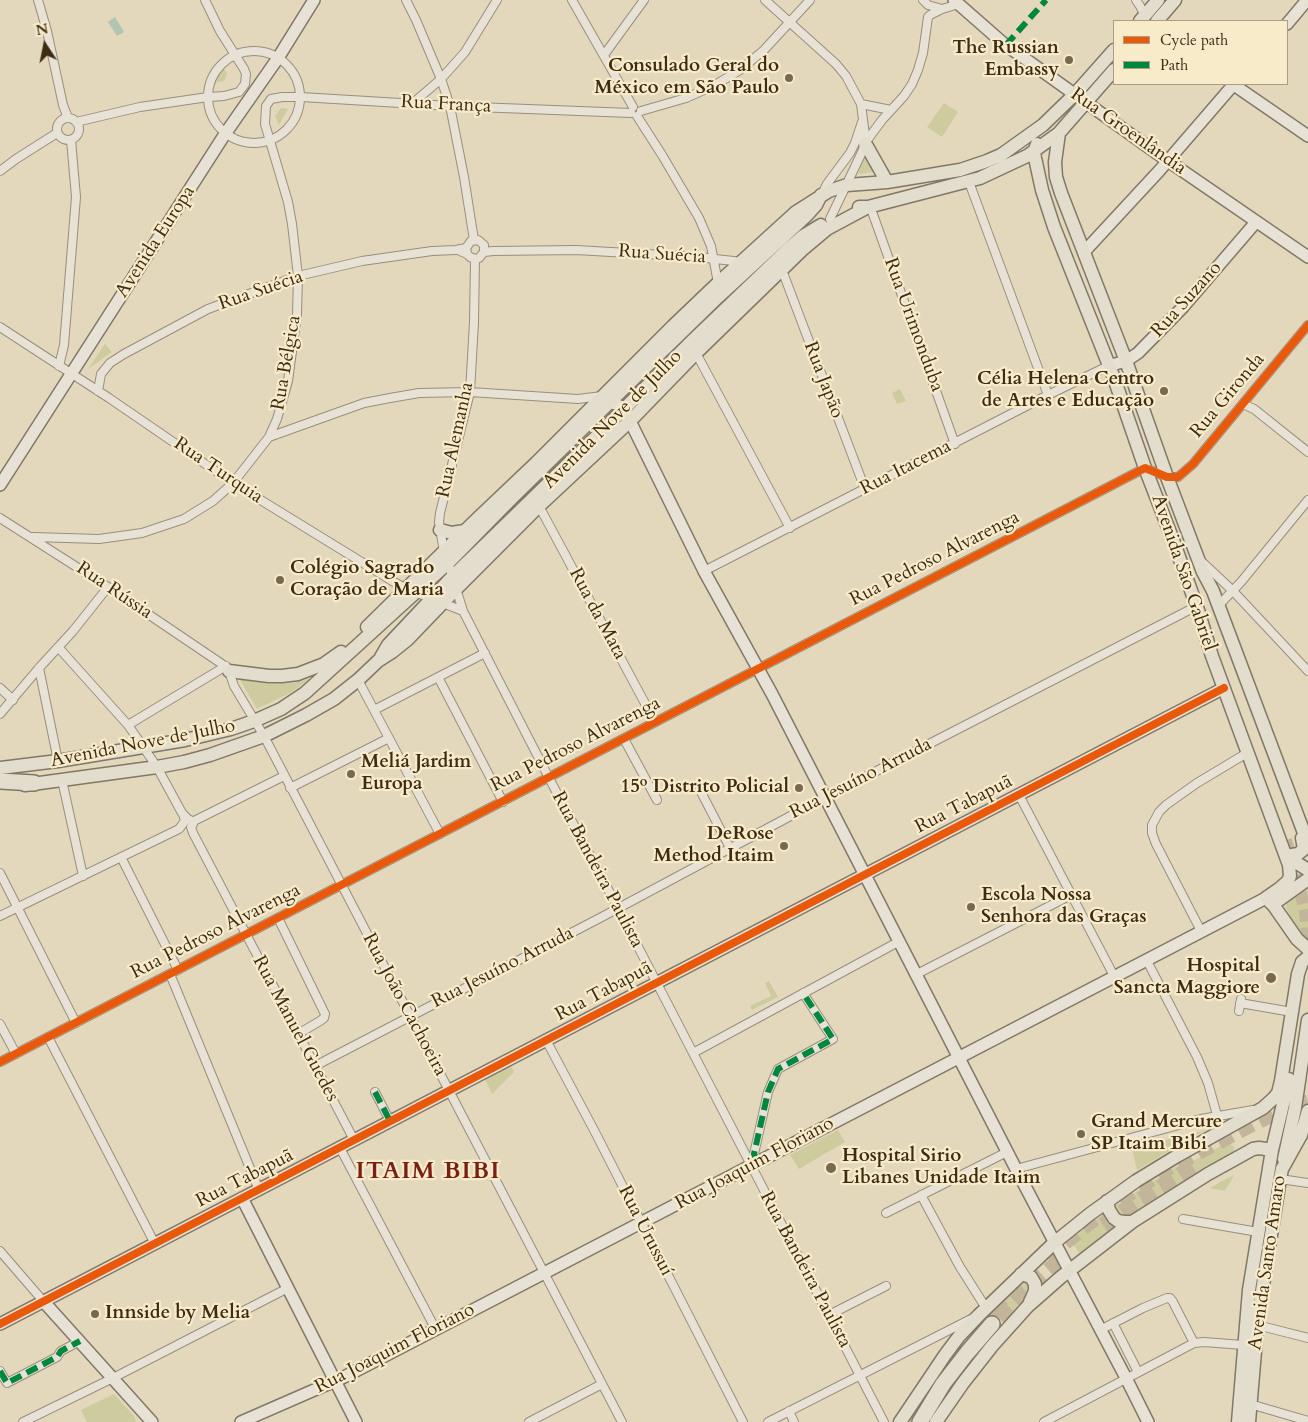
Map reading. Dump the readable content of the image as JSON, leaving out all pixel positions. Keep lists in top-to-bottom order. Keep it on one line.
{"streets":{"main road":["Avenida Nove de Julho","Avenida São Gabriel","Avenida Santo Amaro"],"street":["Rua França","Rua Groenlândia","Avenida Europa","Rua Suécia","Rua Suzano","Rua Urimonduba","Rua Bélgica","Rua Japão","Rua Gironda","Rua Alemanha","Rua Itacema","Rua Turquia","Rua Pedroso Alvarenga","Rua Rússia","Rua da Mata","Rua Jesuíno Arruda","Rua Tabapuã","Rua Bandeira Paulista","Rua João Cachoeira","Rua Manuel Guedes","Rua Joaquim Floriano","Rua Urussuí"]},"crossings":[["Rua França","Rua Bélgica"],["Rua Groenlândia","Rua Suzano"],["Rua Groenlândia","Avenida Nove de Julho"],["Avenida Europa","Rua Turquia"],["Rua Suécia","Rua Bélgica"],["Rua Suécia","Avenida Nove de Julho"],["Rua Suécia","Rua Alemanha"],["Rua Suécia","Rua Turquia"],["Rua Suzano","Rua Itacema"],["Rua Suzano","Avenida São Gabriel"],["Rua Urimonduba","Avenida Nove de Julho"],["Rua Urimonduba","Rua Itacema"],["Rua Bélgica","Rua Turquia"],["Rua Bélgica","Rua Rússia"],["Rua Japão","Avenida Nove de Julho"],["Rua Japão","Rua Itacema"],["Rua Gironda","Avenida São Gabriel"],["Avenida Nove de Julho","Rua Alemanha"],["Avenida Nove de Julho","Rua Turquia"],["Avenida Nove de Julho","Avenida São Gabriel"],["Avenida Nove de Julho","Rua da Mata"],["Avenida Nove de Julho","Rua Bandeira Paulista"],["Avenida Nove de Julho","Rua João Cachoeira"],["Avenida Nove de Julho","Rua Manuel Guedes"],["Rua Alemanha","Rua Bandeira Paulista"],["Rua Itacema","Avenida São Gabriel"],["Rua Pedroso Alvarenga","Avenida São Gabriel"],["Rua Pedroso Alvarenga","Rua da Mata"],["Rua Pedroso Alvarenga","Rua Bandeira Paulista"],["Rua Pedroso Alvarenga","Rua João Cachoeira"],["Rua Pedroso Alvarenga","Rua Manuel Guedes"],["Avenida São Gabriel","Rua Jesuíno Arruda"],["Avenida São Gabriel","Rua Tabapuã"],["Avenida São Gabriel","Rua Joaquim Floriano"],["Rua Rússia","Rua João Cachoeira"],["Rua Jesuíno Arruda","Rua Bandeira Paulista"],["Rua Jesuíno Arruda","Rua João Cachoeira"],["Rua Jesuíno Arruda","Rua Manuel Guedes"],["Rua Tabapuã","Rua Bandeira Paulista"],["Rua Tabapuã","Rua João Cachoeira"],["Rua Tabapuã","Rua Manuel Guedes"],["Rua Tabapuã","Rua Urussuí"],["Rua Bandeira Paulista","Rua Joaquim Floriano"],["Rua João Cachoeira","Rua Joaquim Floriano"],["Rua Joaquim Floriano","Rua Urussuí"]],"districts":["ITAIM BIBI"],"places":["The Russian Embassy","Consulado Geral do México em São Paulo","Célia Helena Centro de Artes e Educação","Colégio Sagrado Coração de Maria","Meliá Jardim Europa","15º Distrito Policial","DeRose Method Itaim","Escola Nossa Senhora das Graças","Hospital Sancta Maggiore","Grand Mercure SP Itaim Bibi","Hospital Sirio Libanes Unidade Itaim","Innside by Melia"],"legend":["Cycle path","Path"],"north":"top"}
